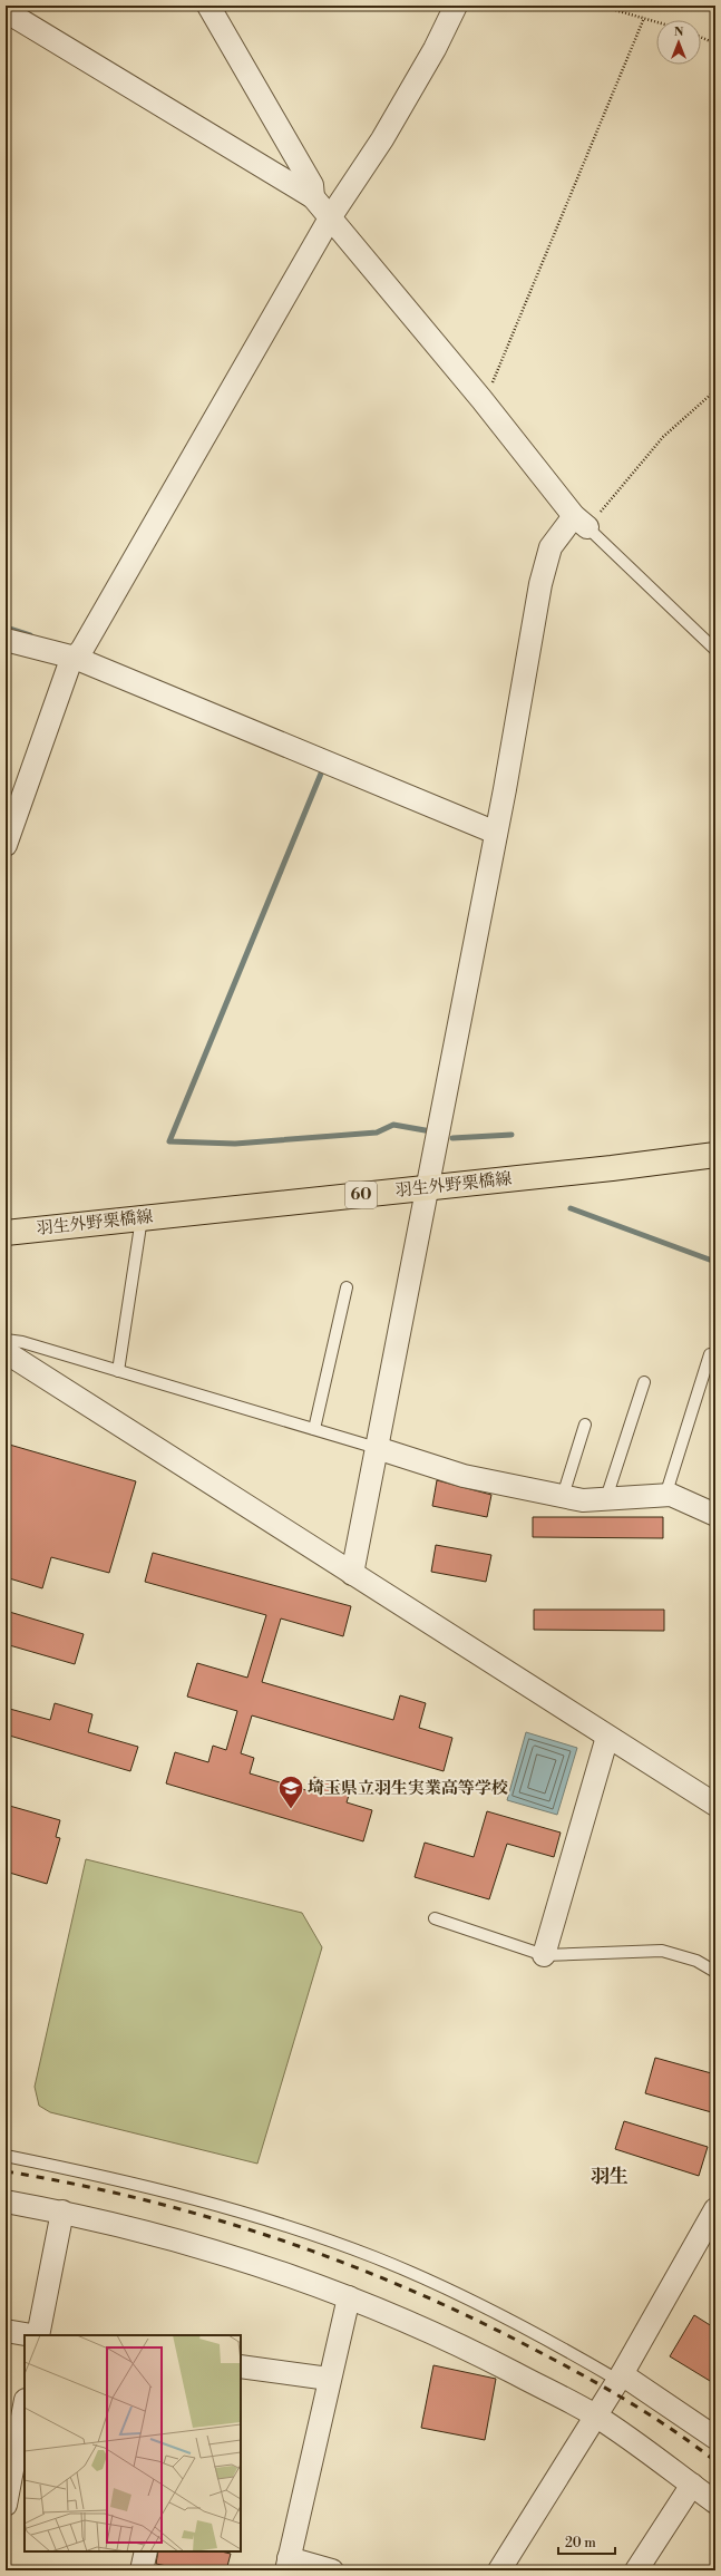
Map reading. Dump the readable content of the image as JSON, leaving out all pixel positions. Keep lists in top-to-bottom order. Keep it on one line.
{"streets":{"main road":["羽生外野栗橋線","60"]},"districts":["羽生"],"places":{"school or university":["埼玉県立羽生実業高等学校"]},"scale_bar":"20 m","north":"top"}
